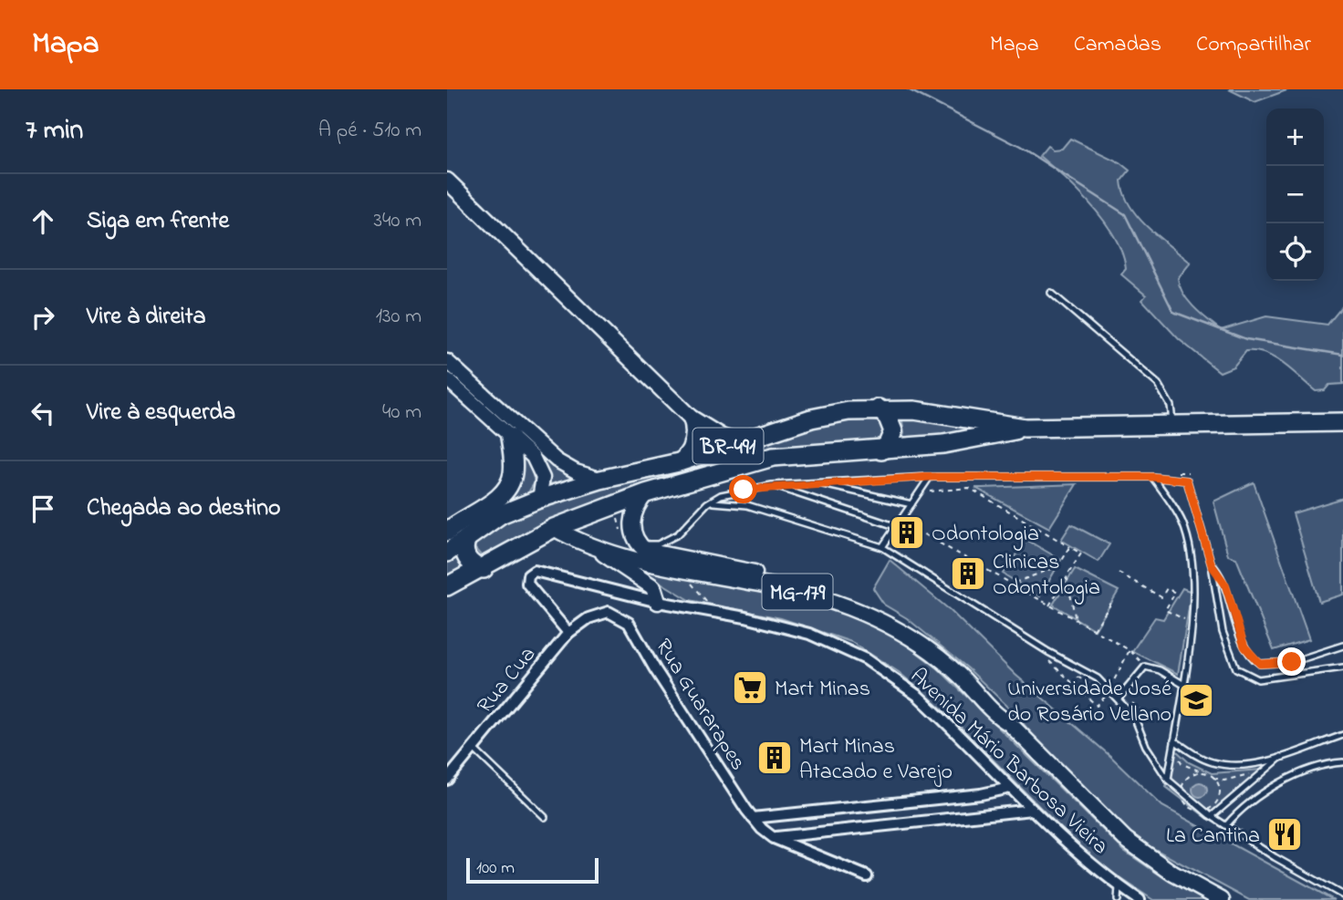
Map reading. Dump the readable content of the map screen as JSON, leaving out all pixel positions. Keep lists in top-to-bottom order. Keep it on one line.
{"streets":{"highway":["BR-491"],"main road":["MG-179"],"street":["Rua Cua","Rua Guararapes","Avenida Mário Barbosa Vieira"]},"crossings":[["BR-491","MG-179"],["Rua Cua","Rua Guararapes"],["Rua Cua","Avenida Mário Barbosa Vieira"],["Rua Guararapes","Avenida Mário Barbosa Vieira"]],"places":{"building":["Odontologia","Clinicas Odontologia","Mart Minas Atacado e Varejo"],"supermarket":["Mart Minas"],"school or university":["Universidade José do Rosário Vellano"],"restaurant":["La Cantina"]},"scale_bar":"100 m","page":{"header":"Mapa","nav":["Mapa","Camadas","Compartilhar"],"heading":["7 min","A pé · 510 m"],"map_buttons":["+","−"],"list":[["Siga em frente","340 m"],["Vire à direita","130 m"],["Vire à esquerda","40 m"],"Chegada ao destino"],"scale":"100 m"}}
